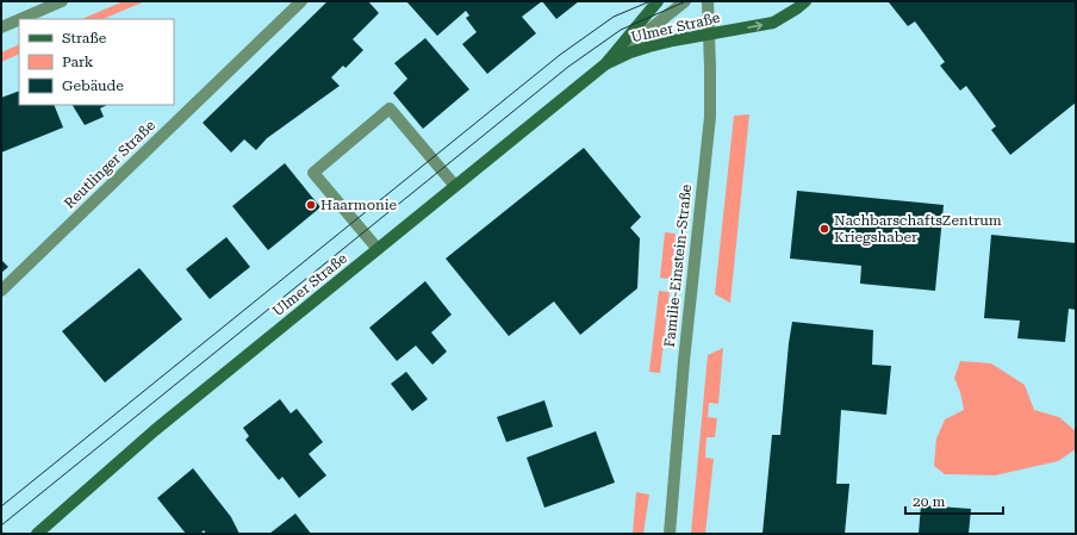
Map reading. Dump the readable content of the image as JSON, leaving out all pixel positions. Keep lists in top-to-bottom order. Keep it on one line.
{"streets":{"street":["Ulmer Straße","Reutlinger Straße","Familie-Einstein-Straße"]},"crossings":[["Ulmer Straße","Familie-Einstein-Straße"]],"places":["Haarmonie","NachbarschaftsZentrum Kriegshaber"],"legend":["Straße","Park","Gebäude"],"scale_bar":"20 m"}
